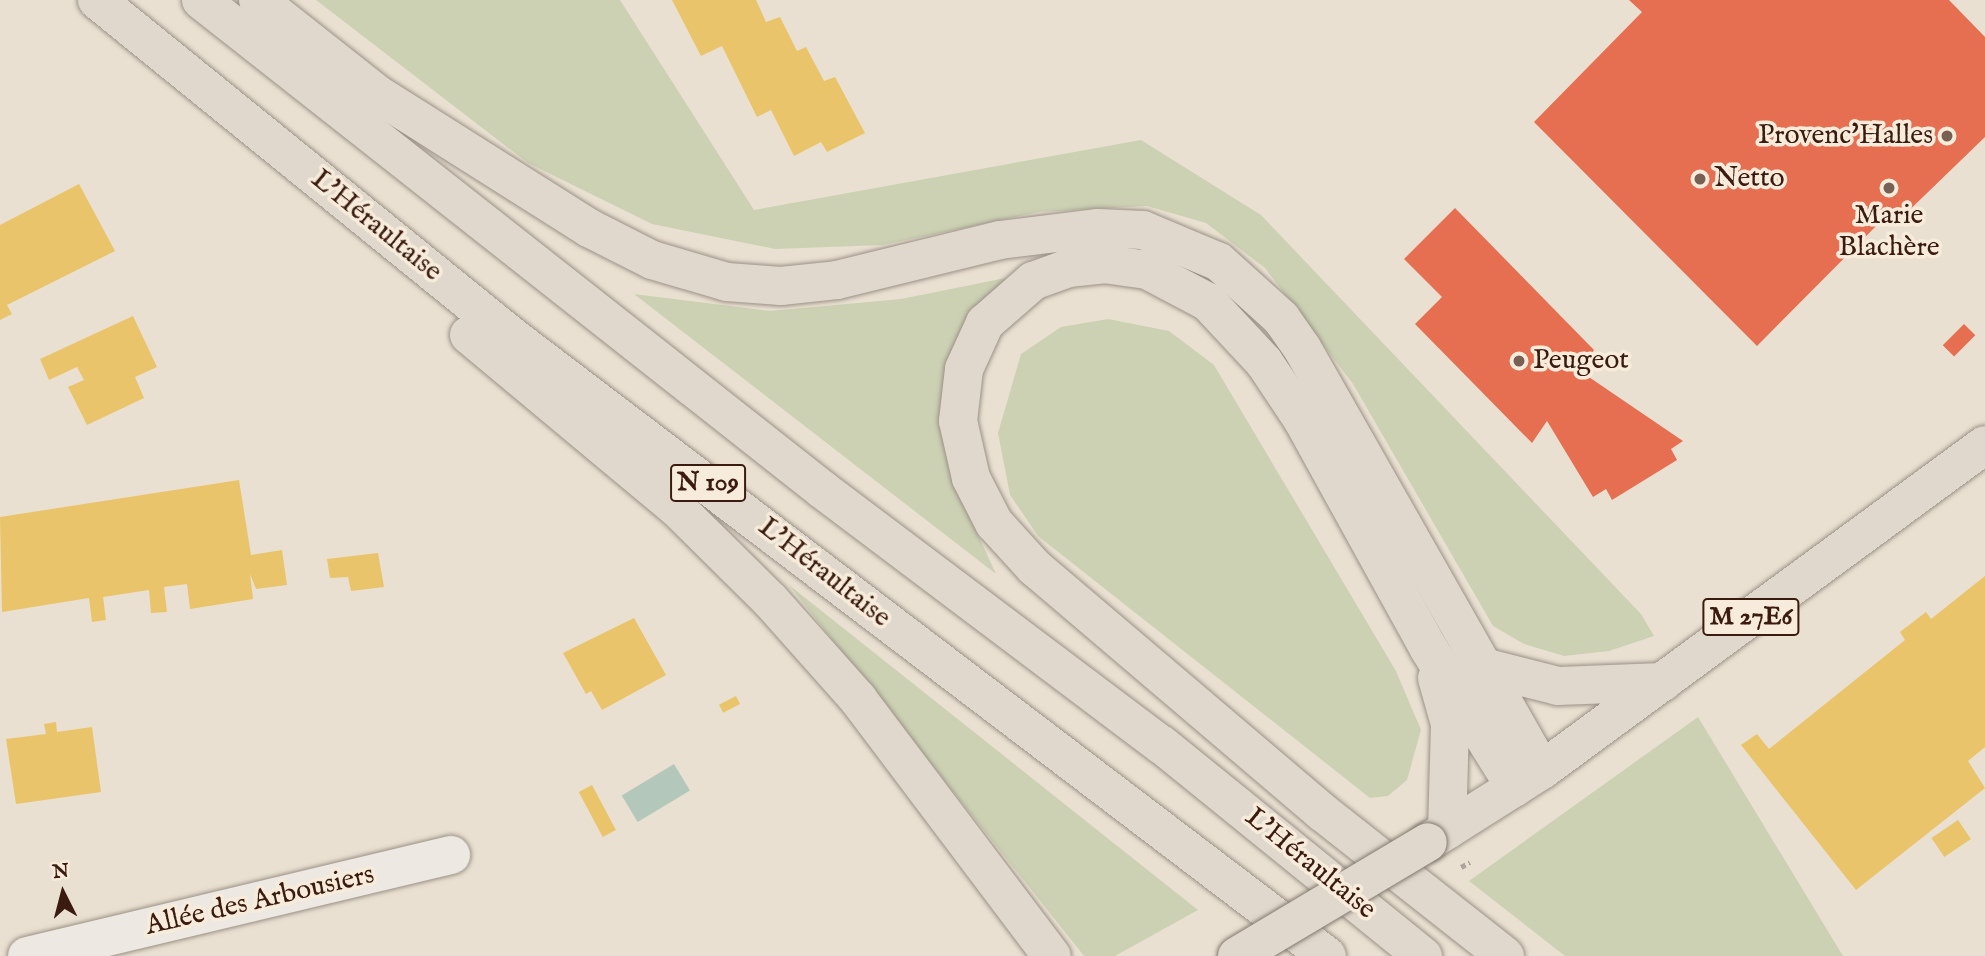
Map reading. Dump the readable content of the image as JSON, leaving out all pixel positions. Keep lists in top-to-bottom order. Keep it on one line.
{"streets":{"main road":["L'Héraultaise","N 109","M 27E6"],"street":["Allée des Arbousiers"]},"places":["Provenc'Halles","Netto","Marie Blachère","Peugeot"],"north":"top"}
